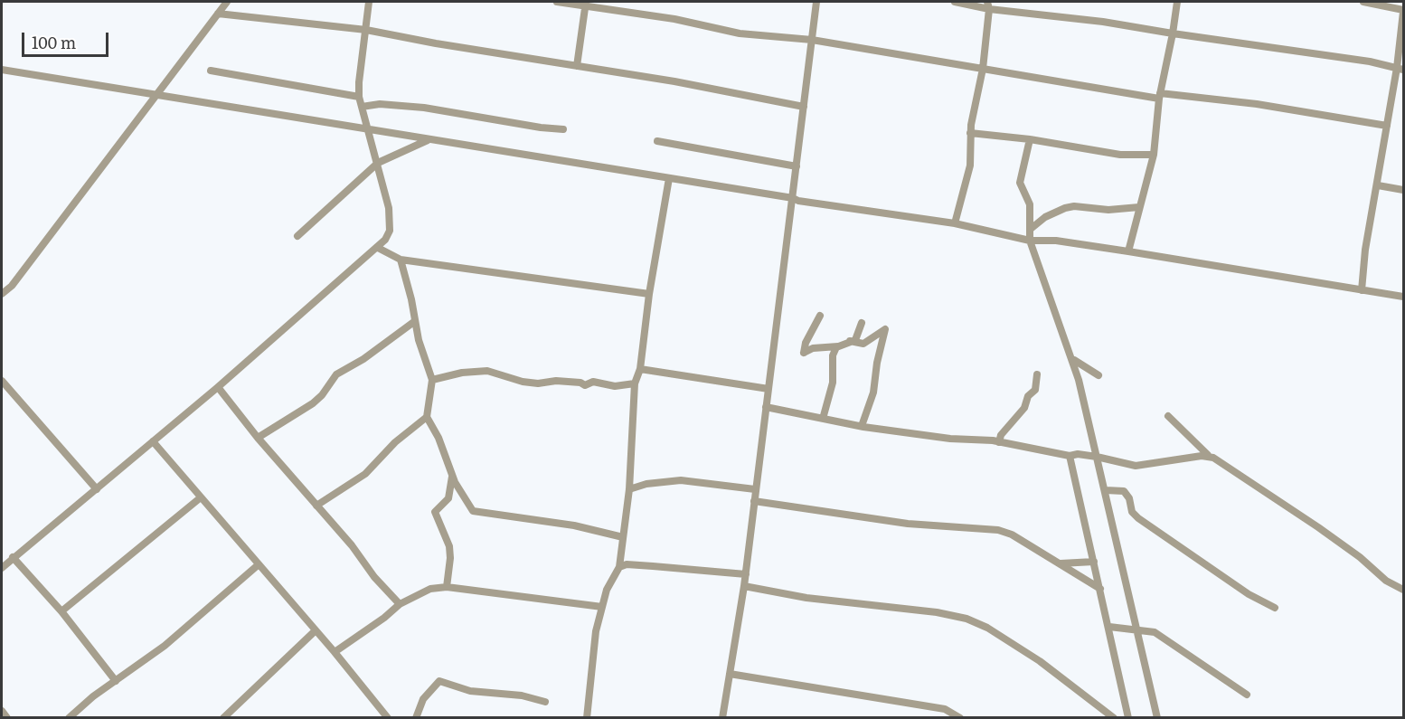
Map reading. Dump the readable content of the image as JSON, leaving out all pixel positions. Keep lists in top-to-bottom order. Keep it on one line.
{"scale_bar":"100 m"}
